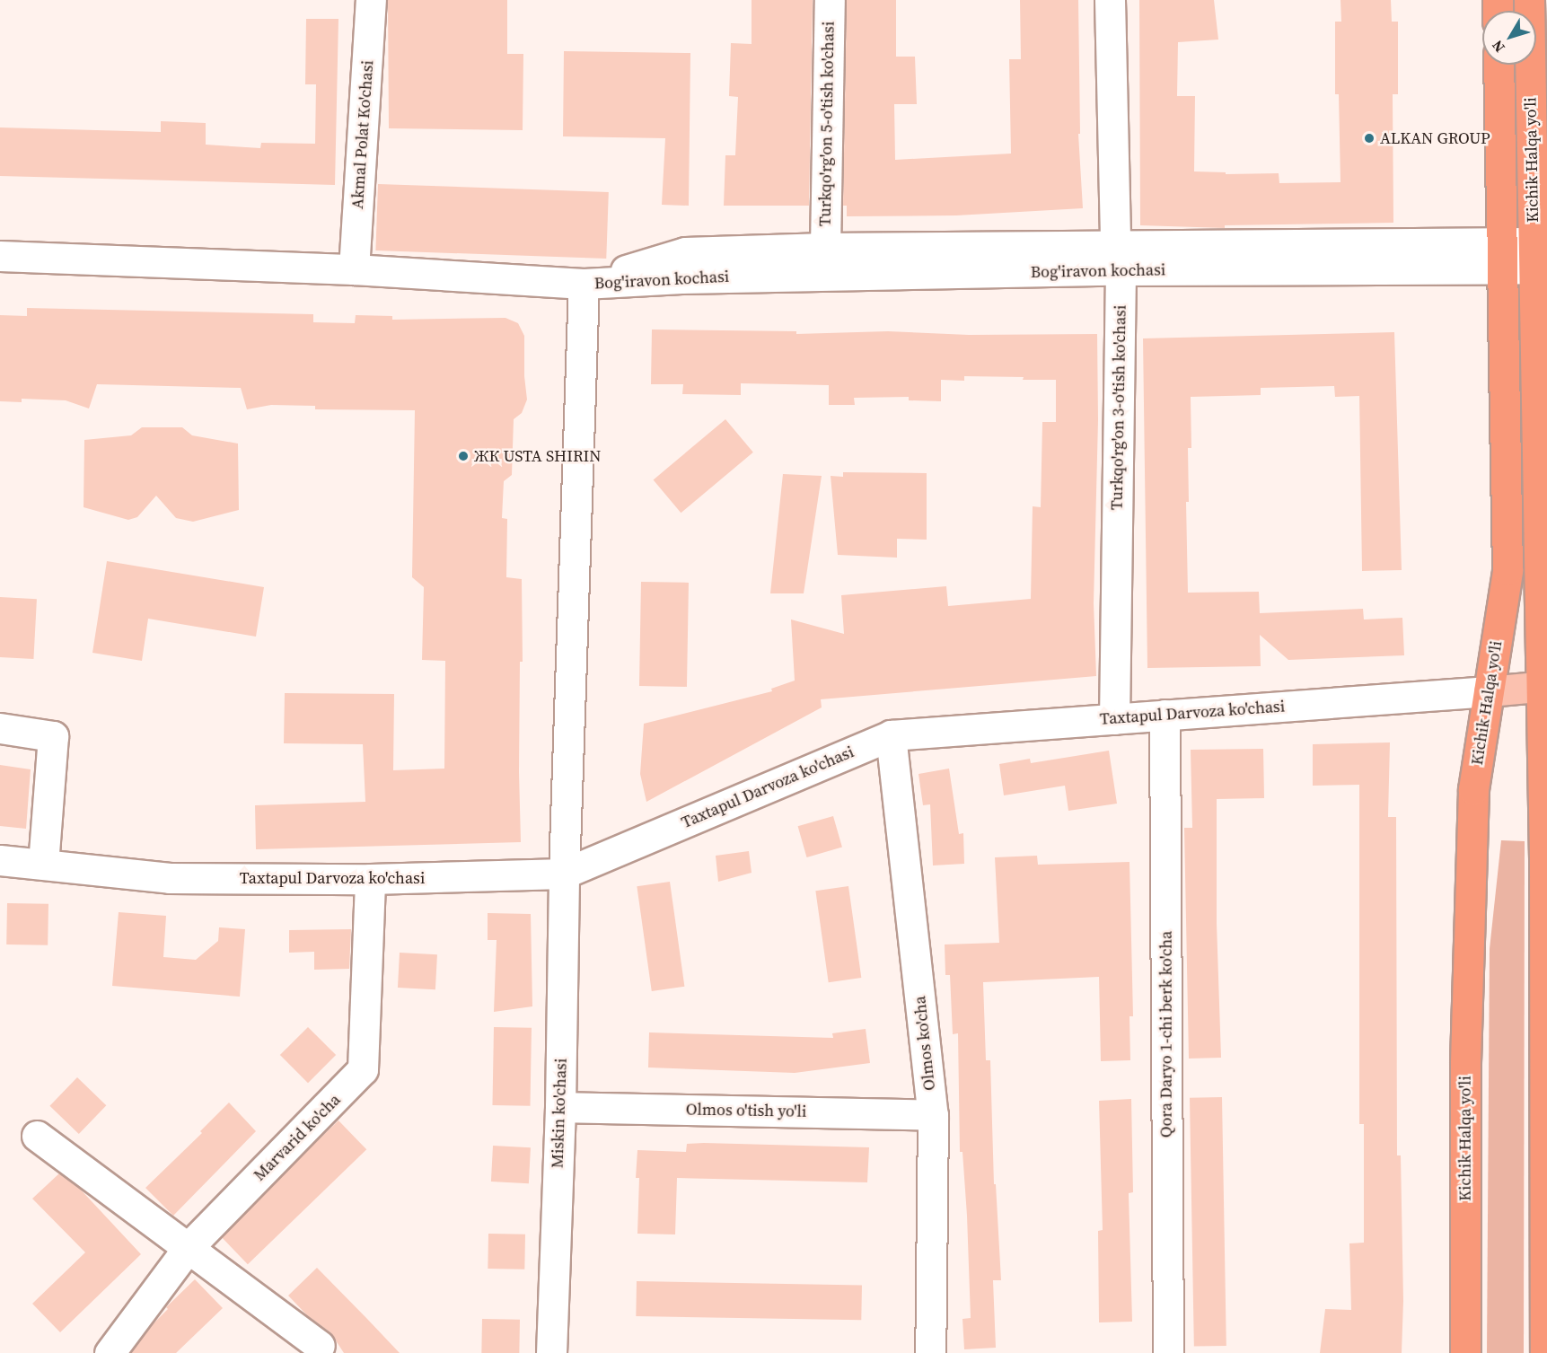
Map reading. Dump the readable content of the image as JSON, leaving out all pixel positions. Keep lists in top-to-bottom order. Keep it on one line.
{"streets":{"highway":["Kichik Halqa yo'li"],"main road":["Taxtapul Darvoza ko'chasi"],"street":["Turkqo'rg'on 5-o'tish ko'chasi","Akmal Polat Ko'chasi","Bog'iravon kochasi","Turkqo'rg'on 3-o'tish ko'chasi","Qora Daryo 1-chi berk ko'cha","Olmos ko'cha","Olmos o'tish yo'li","Miskin ko'chasi","Marvarid ko'cha"]},"crossings":[["Turkqo'rg'on 5-o'tish ko'chasi","Bog'iravon kochasi"],["Kichik Halqa yo'li","Bog'iravon kochasi"],["Kichik Halqa yo'li","Taxtapul Darvoza ko'chasi"],["Bog'iravon kochasi","Turkqo'rg'on 3-o'tish ko'chasi"],["Bog'iravon kochasi","Miskin ko'chasi"],["Turkqo'rg'on 3-o'tish ko'chasi","Taxtapul Darvoza ko'chasi"],["Taxtapul Darvoza ko'chasi","Qora Daryo 1-chi berk ko'cha"],["Taxtapul Darvoza ko'chasi","Olmos ko'cha"],["Taxtapul Darvoza ko'chasi","Miskin ko'chasi"],["Taxtapul Darvoza ko'chasi","Marvarid ko'cha"],["Olmos ko'cha","Olmos o'tish yo'li"],["Olmos o'tish yo'li","Miskin ko'chasi"]],"places":["ALKAN GROUP","ЖК USTA SHIRIN"],"north":"bottom left"}
